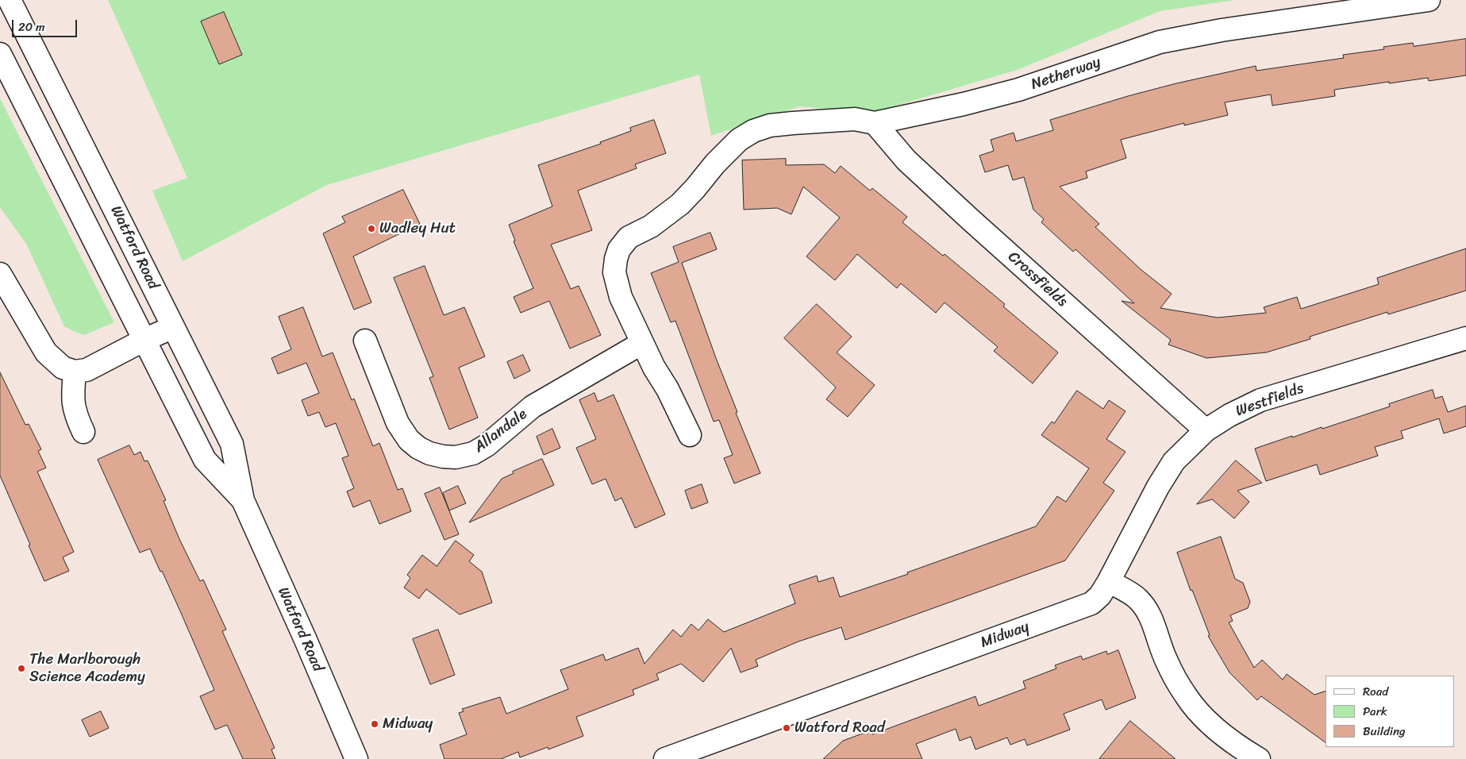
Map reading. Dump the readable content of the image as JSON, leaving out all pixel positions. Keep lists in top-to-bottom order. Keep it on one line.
{"streets":{"street":["Netherway","Watford Road","Crossfields","Westfields","Allandale","Midway"]},"crossings":[["Netherway","Crossfields"],["Netherway","Allandale"],["Crossfields","Westfields"],["Westfields","Midway"]],"places":["Wadley Hut","The Marlborough Science Academy","Midway","Watford Road"],"legend":["Road","Park","Building"],"scale_bar":"20 m"}
